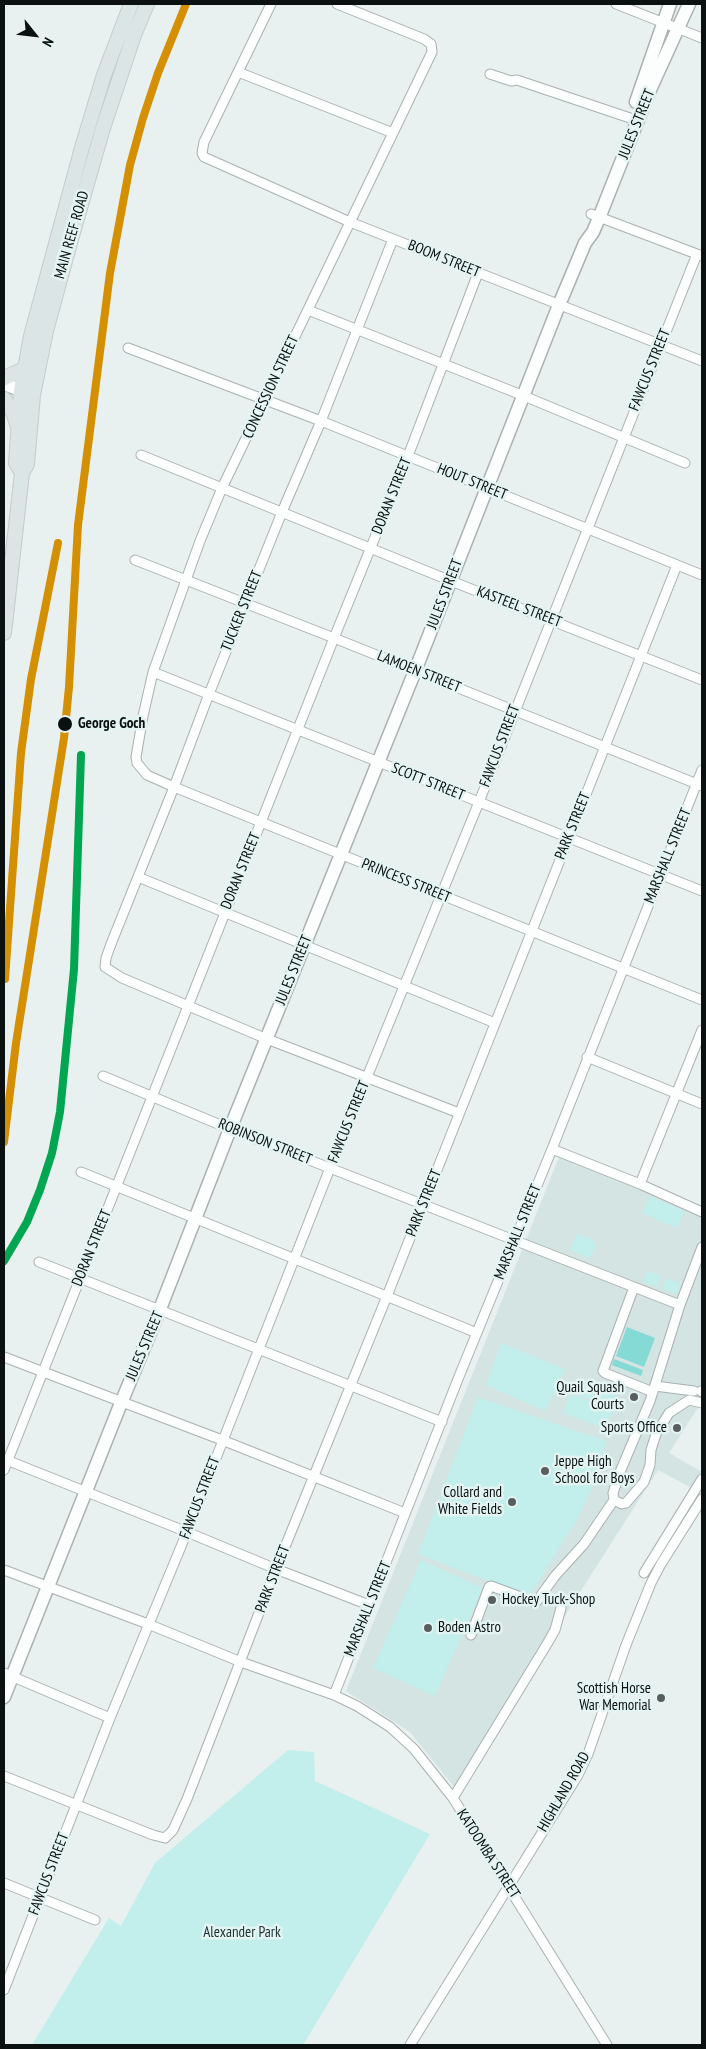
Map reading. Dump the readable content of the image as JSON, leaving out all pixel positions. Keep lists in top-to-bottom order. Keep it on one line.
{"streets":{"main road":["JULES STREET","MAIN REEF ROAD"],"street":["BOOM STREET","FAWCUS STREET","CONCESSION STREET","HOUT STREET","DORAN STREET","KASTEEL STREET","TUCKER STREET","LAMOEN STREET","SCOTT STREET","PARK STREET","MARSHALL STREET","PRINCESS STREET","ROBINSON STREET","HIGHLAND ROAD","KATOOMBA STREET"]},"crossings":[["JULES STREET","BOOM STREET"],["JULES STREET","HOUT STREET"],["JULES STREET","KASTEEL STREET"],["JULES STREET","LAMOEN STREET"],["JULES STREET","SCOTT STREET"],["JULES STREET","PRINCESS STREET"],["JULES STREET","ROBINSON STREET"],["JULES STREET","KATOOMBA STREET"],["BOOM STREET","FAWCUS STREET"],["BOOM STREET","CONCESSION STREET"],["BOOM STREET","DORAN STREET"],["BOOM STREET","TUCKER STREET"],["FAWCUS STREET","HOUT STREET"],["FAWCUS STREET","KASTEEL STREET"],["FAWCUS STREET","LAMOEN STREET"],["FAWCUS STREET","SCOTT STREET"],["FAWCUS STREET","PARK STREET"],["FAWCUS STREET","PRINCESS STREET"],["FAWCUS STREET","ROBINSON STREET"],["FAWCUS STREET","KATOOMBA STREET"],["CONCESSION STREET","HOUT STREET"],["CONCESSION STREET","KASTEEL STREET"],["CONCESSION STREET","LAMOEN STREET"],["CONCESSION STREET","SCOTT STREET"],["CONCESSION STREET","PRINCESS STREET"],["HOUT STREET","DORAN STREET"],["HOUT STREET","TUCKER STREET"],["HOUT STREET","PARK STREET"],["DORAN STREET","KASTEEL STREET"],["DORAN STREET","TUCKER STREET"],["DORAN STREET","LAMOEN STREET"],["DORAN STREET","SCOTT STREET"],["DORAN STREET","PRINCESS STREET"],["DORAN STREET","ROBINSON STREET"],["KASTEEL STREET","TUCKER STREET"],["KASTEEL STREET","PARK STREET"],["TUCKER STREET","LAMOEN STREET"],["TUCKER STREET","SCOTT STREET"],["TUCKER STREET","PRINCESS STREET"],["LAMOEN STREET","PARK STREET"],["LAMOEN STREET","MARSHALL STREET"],["SCOTT STREET","PARK STREET"],["SCOTT STREET","MARSHALL STREET"],["PARK STREET","PRINCESS STREET"],["PARK STREET","ROBINSON STREET"],["PARK STREET","KATOOMBA STREET"],["MARSHALL STREET","PRINCESS STREET"],["MARSHALL STREET","ROBINSON STREET"],["MARSHALL STREET","KATOOMBA STREET"],["HIGHLAND ROAD","KATOOMBA STREET"]],"parks":["Alexander Park"],"places":["George Goch","Quail Squash Courts","Sports Office","Jeppe High School for Boys","Collard and White Fields","Hockey Tuck-Shop","Boden Astro","Scottish Horse War Memorial"],"north":"bottom right"}
